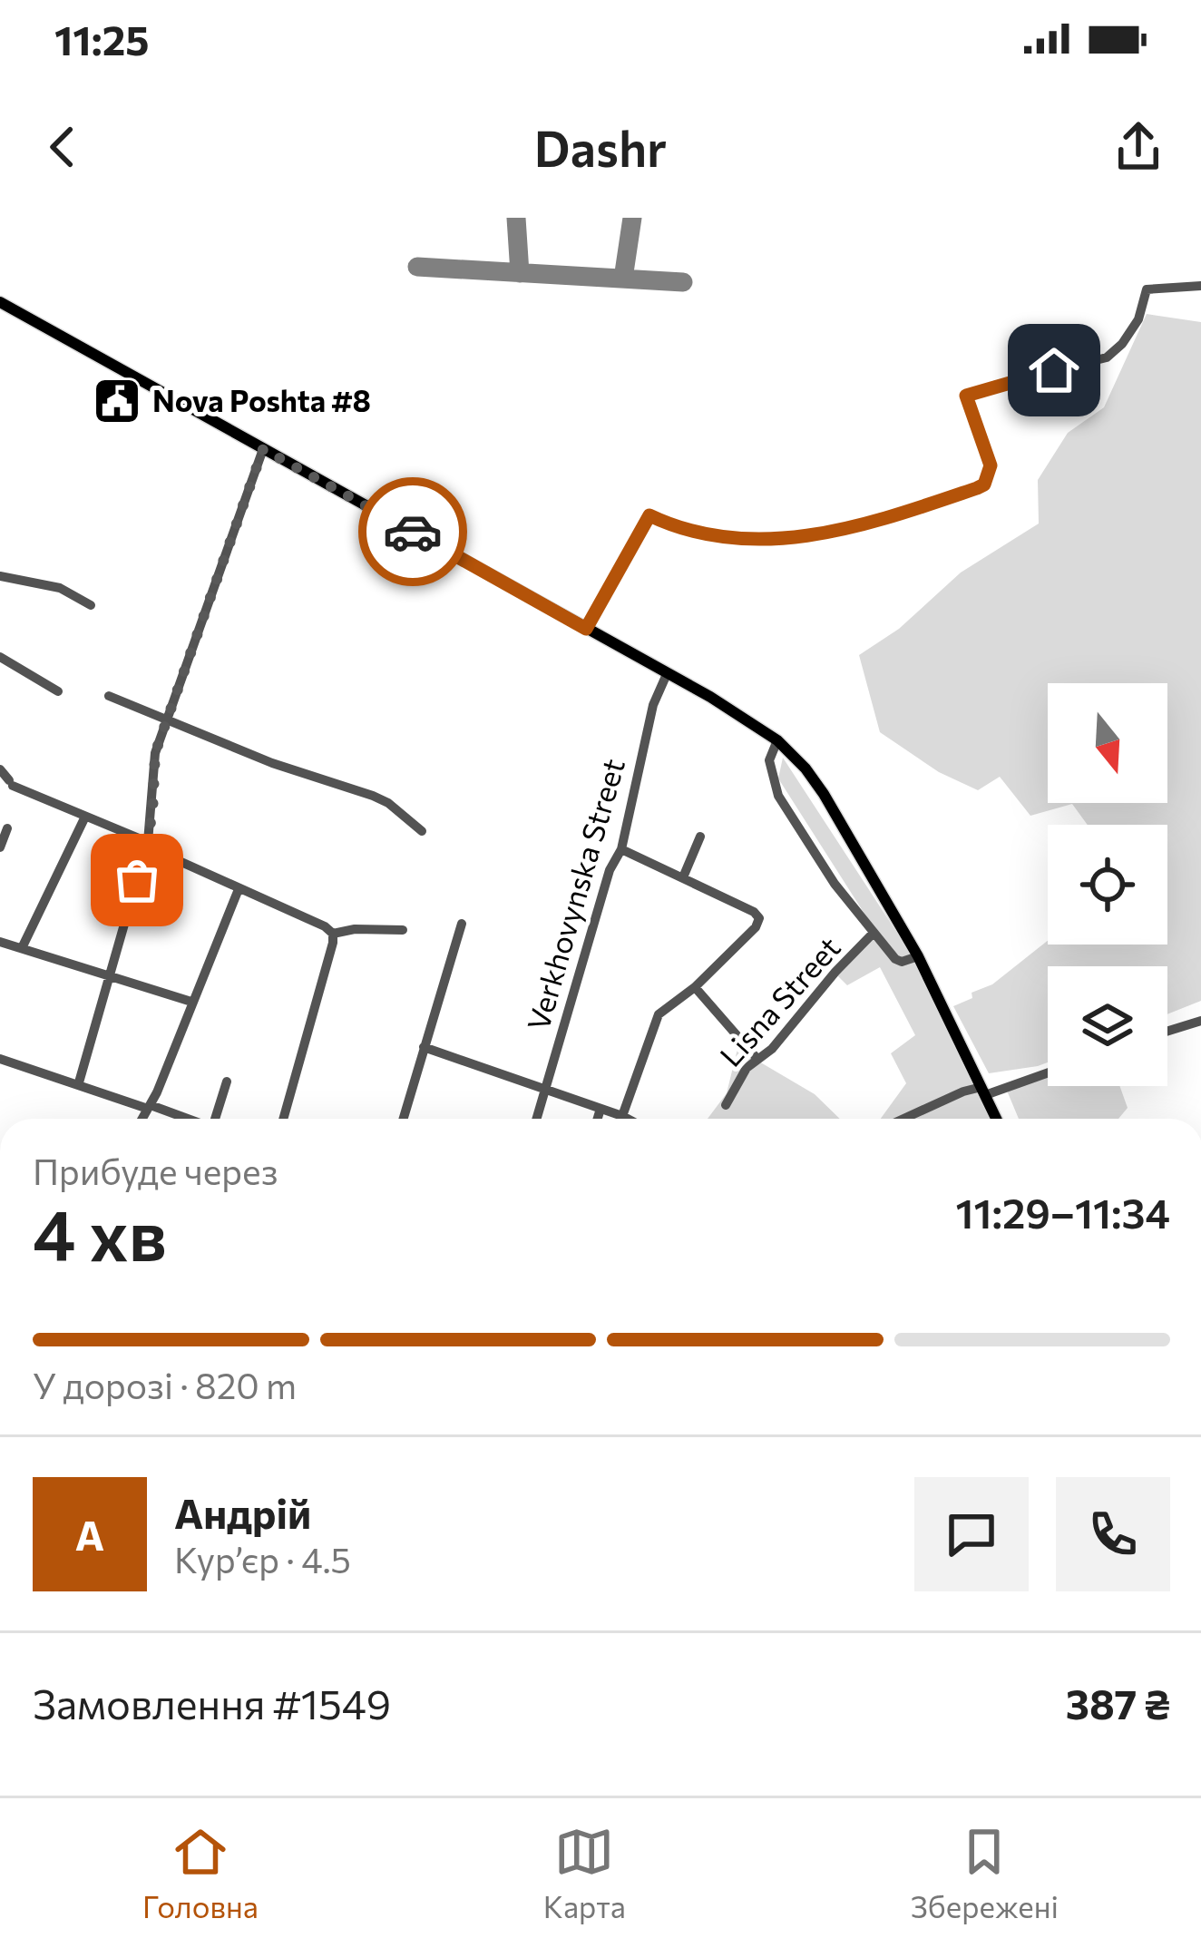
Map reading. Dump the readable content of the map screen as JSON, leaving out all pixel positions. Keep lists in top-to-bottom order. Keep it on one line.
{"streets":{"street":["Verkhovynska Street","Lisna Street"]},"places":{"public building":["Nova Poshta #8"]},"north":"bottom","page":{"status":"11:25","header":"Dashr","heading":["4 хв","Прибуде через","11:29–11:34"],"panel":["Андрій","Кур’єр · 4.5","Замовлення #1549","387 ₴"],"bar":"У дорозі · 820 m","round":"А","tabs":["Головна","Карта","Збережені"]}}
